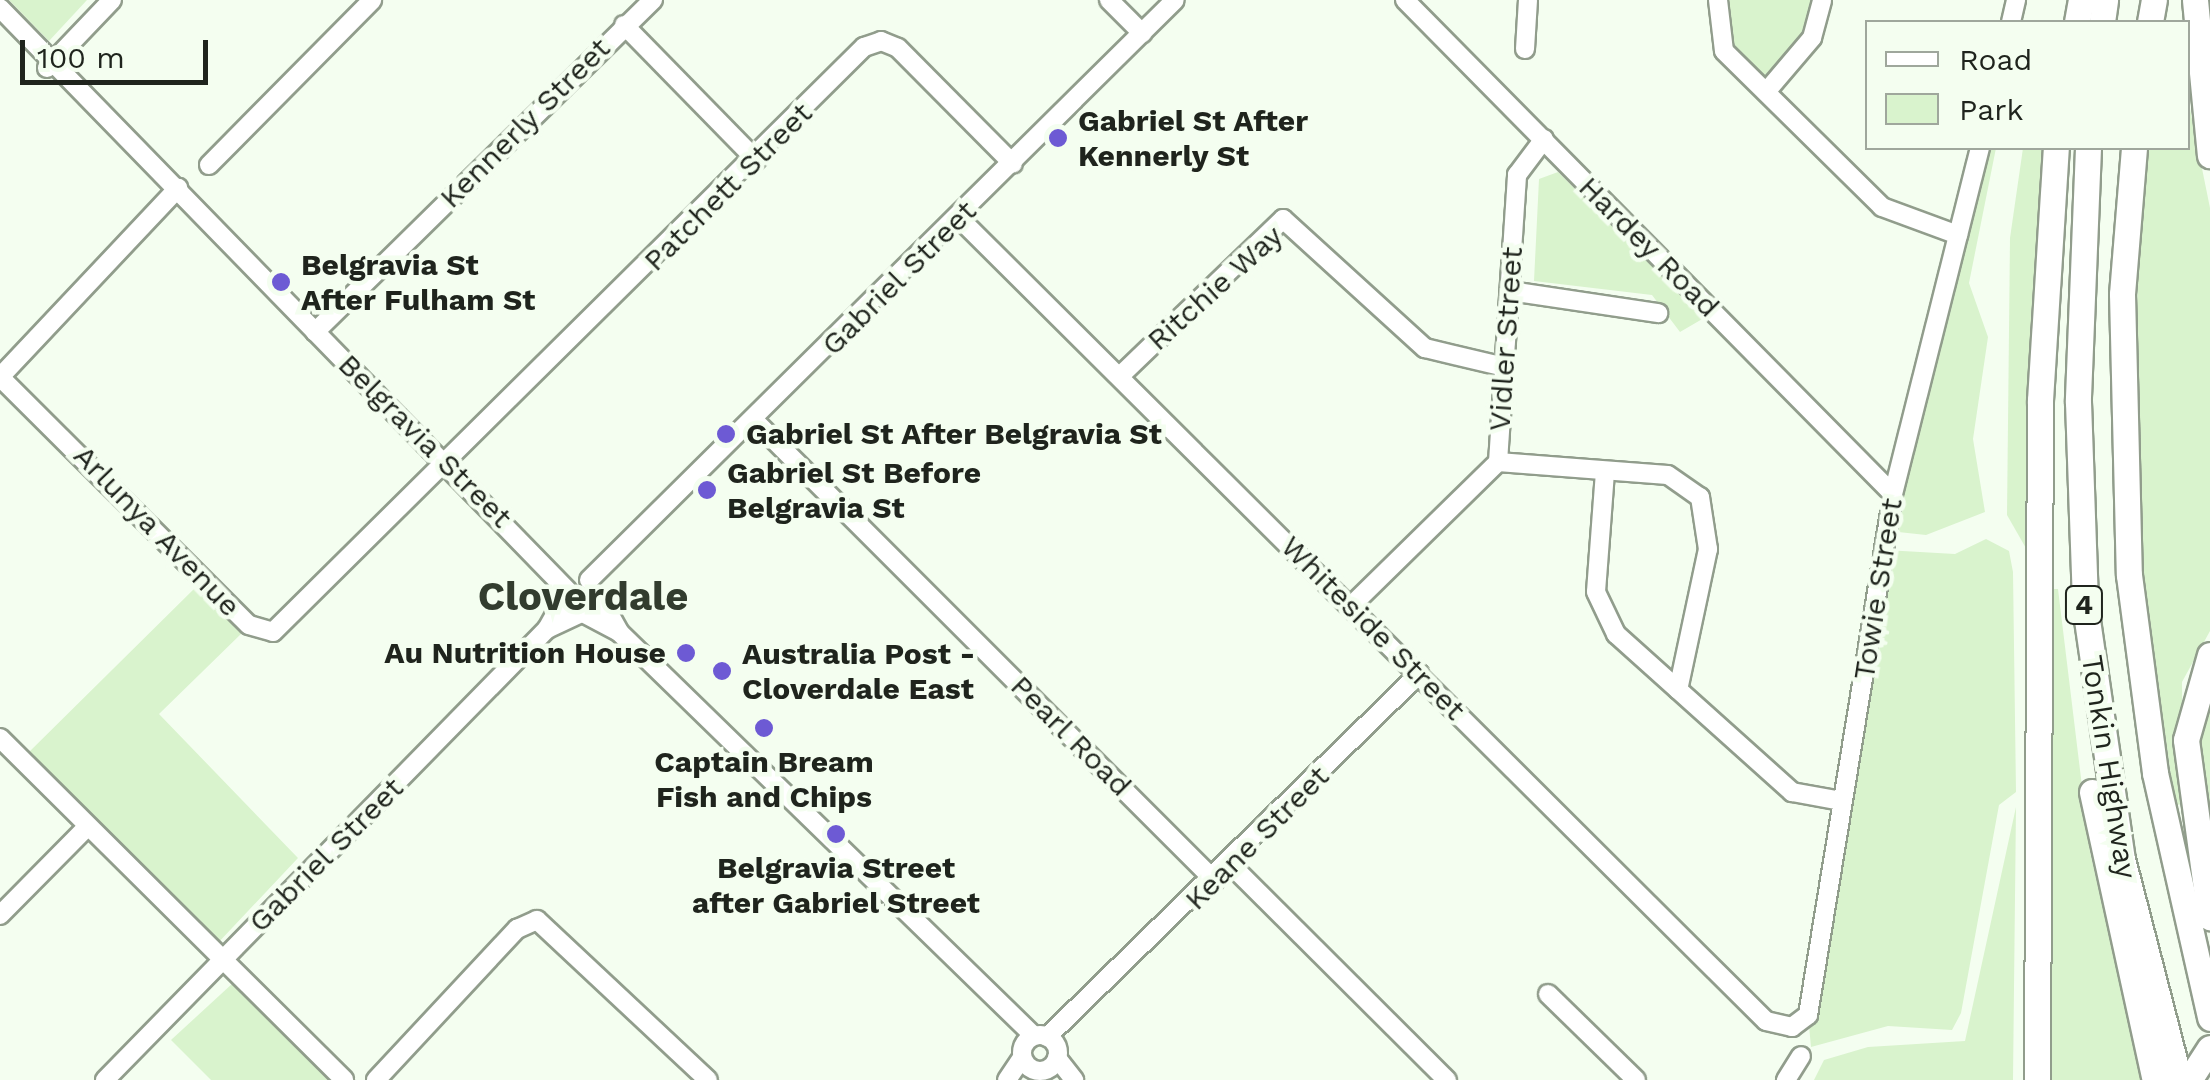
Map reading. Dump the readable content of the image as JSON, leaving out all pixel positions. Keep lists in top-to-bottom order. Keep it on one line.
{"streets":{"highway":["4","Tonkin Highway"],"street":["Kennerly Street","Patchett Street","Hardey Road","Gabriel Street","Ritchie Way","Vidler Street","Belgravia Street","Arlunya Avenue","Towie Street","Whiteside Street","Pearl Road","Keane Street"]},"crossings":[["Kennerly Street","Belgravia Street"],["Patchett Street","Gabriel Street"],["Patchett Street","Belgravia Street"],["Patchett Street","Arlunya Avenue"],["Hardey Road","Vidler Street"],["Hardey Road","Towie Street"],["Gabriel Street","Belgravia Street"],["Gabriel Street","Whiteside Street"],["Gabriel Street","Pearl Road"],["Ritchie Way","Vidler Street"],["Ritchie Way","Whiteside Street"],["Vidler Street","Whiteside Street"],["Belgravia Street","Arlunya Avenue"],["Belgravia Street","Keane Street"],["Towie Street","Whiteside Street"],["Whiteside Street","Keane Street"],["Pearl Road","Keane Street"]],"districts":["Cloverdale"],"places":["Gabriel St After Kennerly St","Belgravia St After Fulham St","Gabriel St After Belgravia St","Gabriel St Before Belgravia St","Au Nutrition House","Australia Post - Cloverdale East","Captain Bream Fish and Chips","Belgravia Street after Gabriel Street"],"legend":["Road","Park"],"scale_bar":"100 m"}
